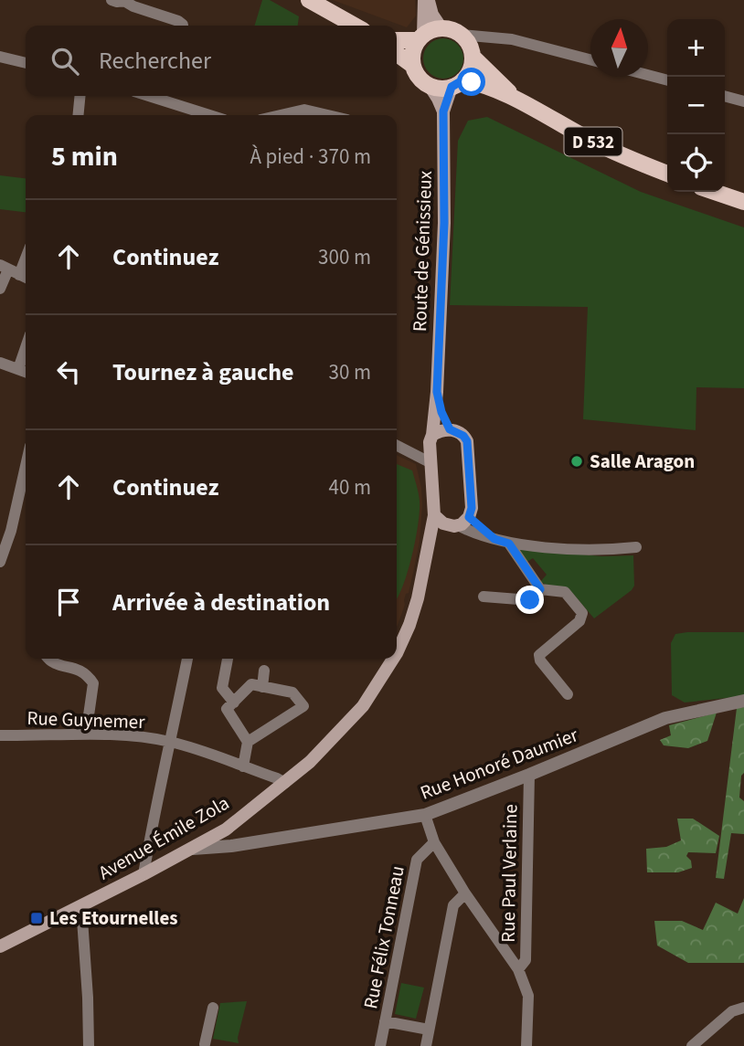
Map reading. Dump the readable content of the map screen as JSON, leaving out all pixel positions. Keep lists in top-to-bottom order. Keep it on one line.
{"streets":{"main road":["D 532","Route de Génissieux","Avenue Émile Zola"],"street":["Rue Guynemer","Rue Honoré Daumier","Rue Paul Verlaine","Rue Félix Tonneau"]},"crossings":[["D 532","Route de Génissieux"],["Route de Génissieux","Avenue Émile Zola"],["Rue Guynemer","Avenue Émile Zola"],["Rue Honoré Daumier","Avenue Émile Zola"],["Rue Honoré Daumier","Rue Paul Verlaine"]],"places":{"other":["Salle Aragon"],"transit":["Les Etournelles"]},"north":"top","page":{"map_buttons":["+","−"],"search":"Rechercher","heading":["5 min","À pied · 370 m"],"list":[["Continuez","300 m"],["Tournez à gauche","30 m"],["Continuez","40 m"],"Arrivée à destination"]}}
